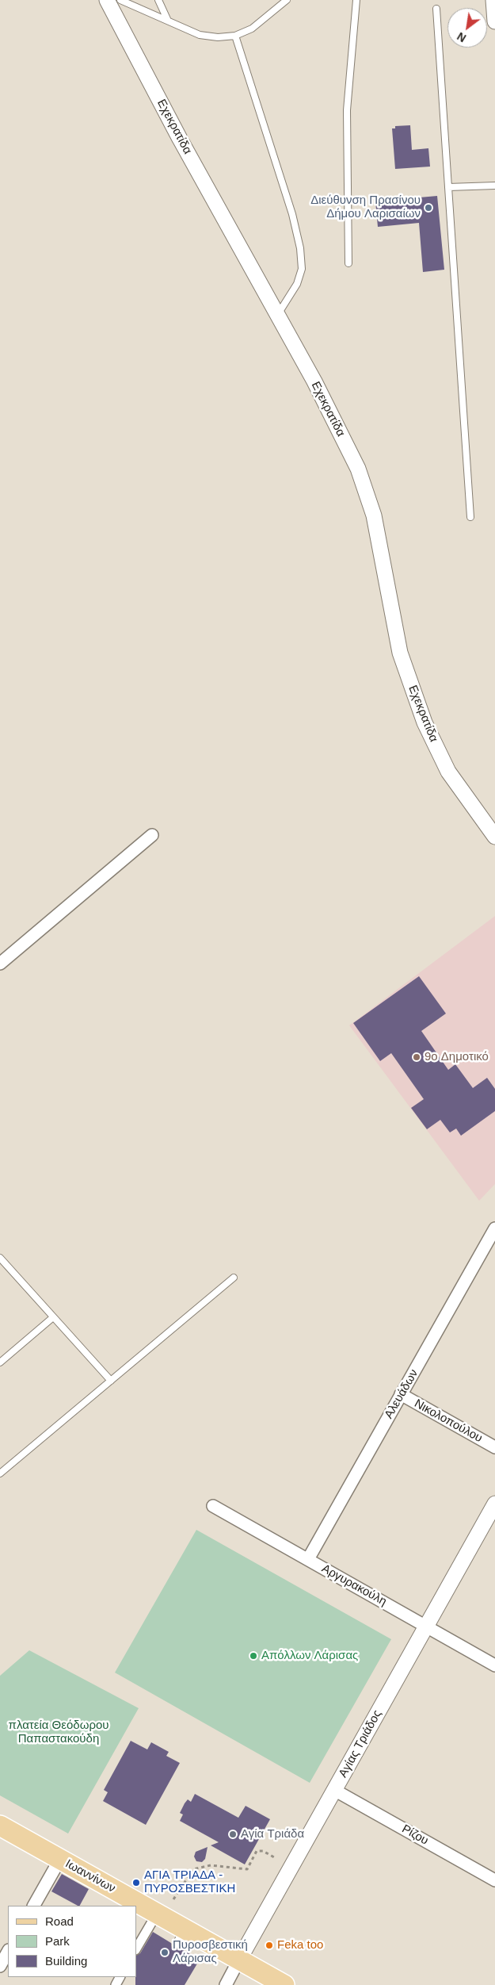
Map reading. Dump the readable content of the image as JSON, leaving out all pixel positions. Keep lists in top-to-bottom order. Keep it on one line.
{"streets":{"main road":["Ιωαννίνων"],"street":["Εχεκρατίδα","Αλευάδων","Νικολοπούλου","Αργυρακούλη","Αγίας Τριάδος","Ρίζου"]},"crossings":[["Αλευάδων","Νικολοπούλου"],["Αλευάδων","Αργυρακούλη"],["Αργυρακούλη","Αγίας Τριάδος"],["Αγίας Τριάδος","Ρίζου"],["Αγίας Τριάδος","Ιωαννίνων"]],"parks":["πλατεία Θεόδωρου Παπαστακούδη"],"places":["Διεύθυνση Πρασίνου Δήμου Λαρισαίων","9ο Δημοτικό","Απόλλων Λάρισας","Αγία Τριάδα","ΑΓΙΑ ΤΡΙΑΔΑ - ΠΥΡΟΣΒΕΣΤΙΚΗ","Feka too","Πυροσβεστική Λάρισας"],"legend":["Road","Park","Building"],"north":"bottom left"}
